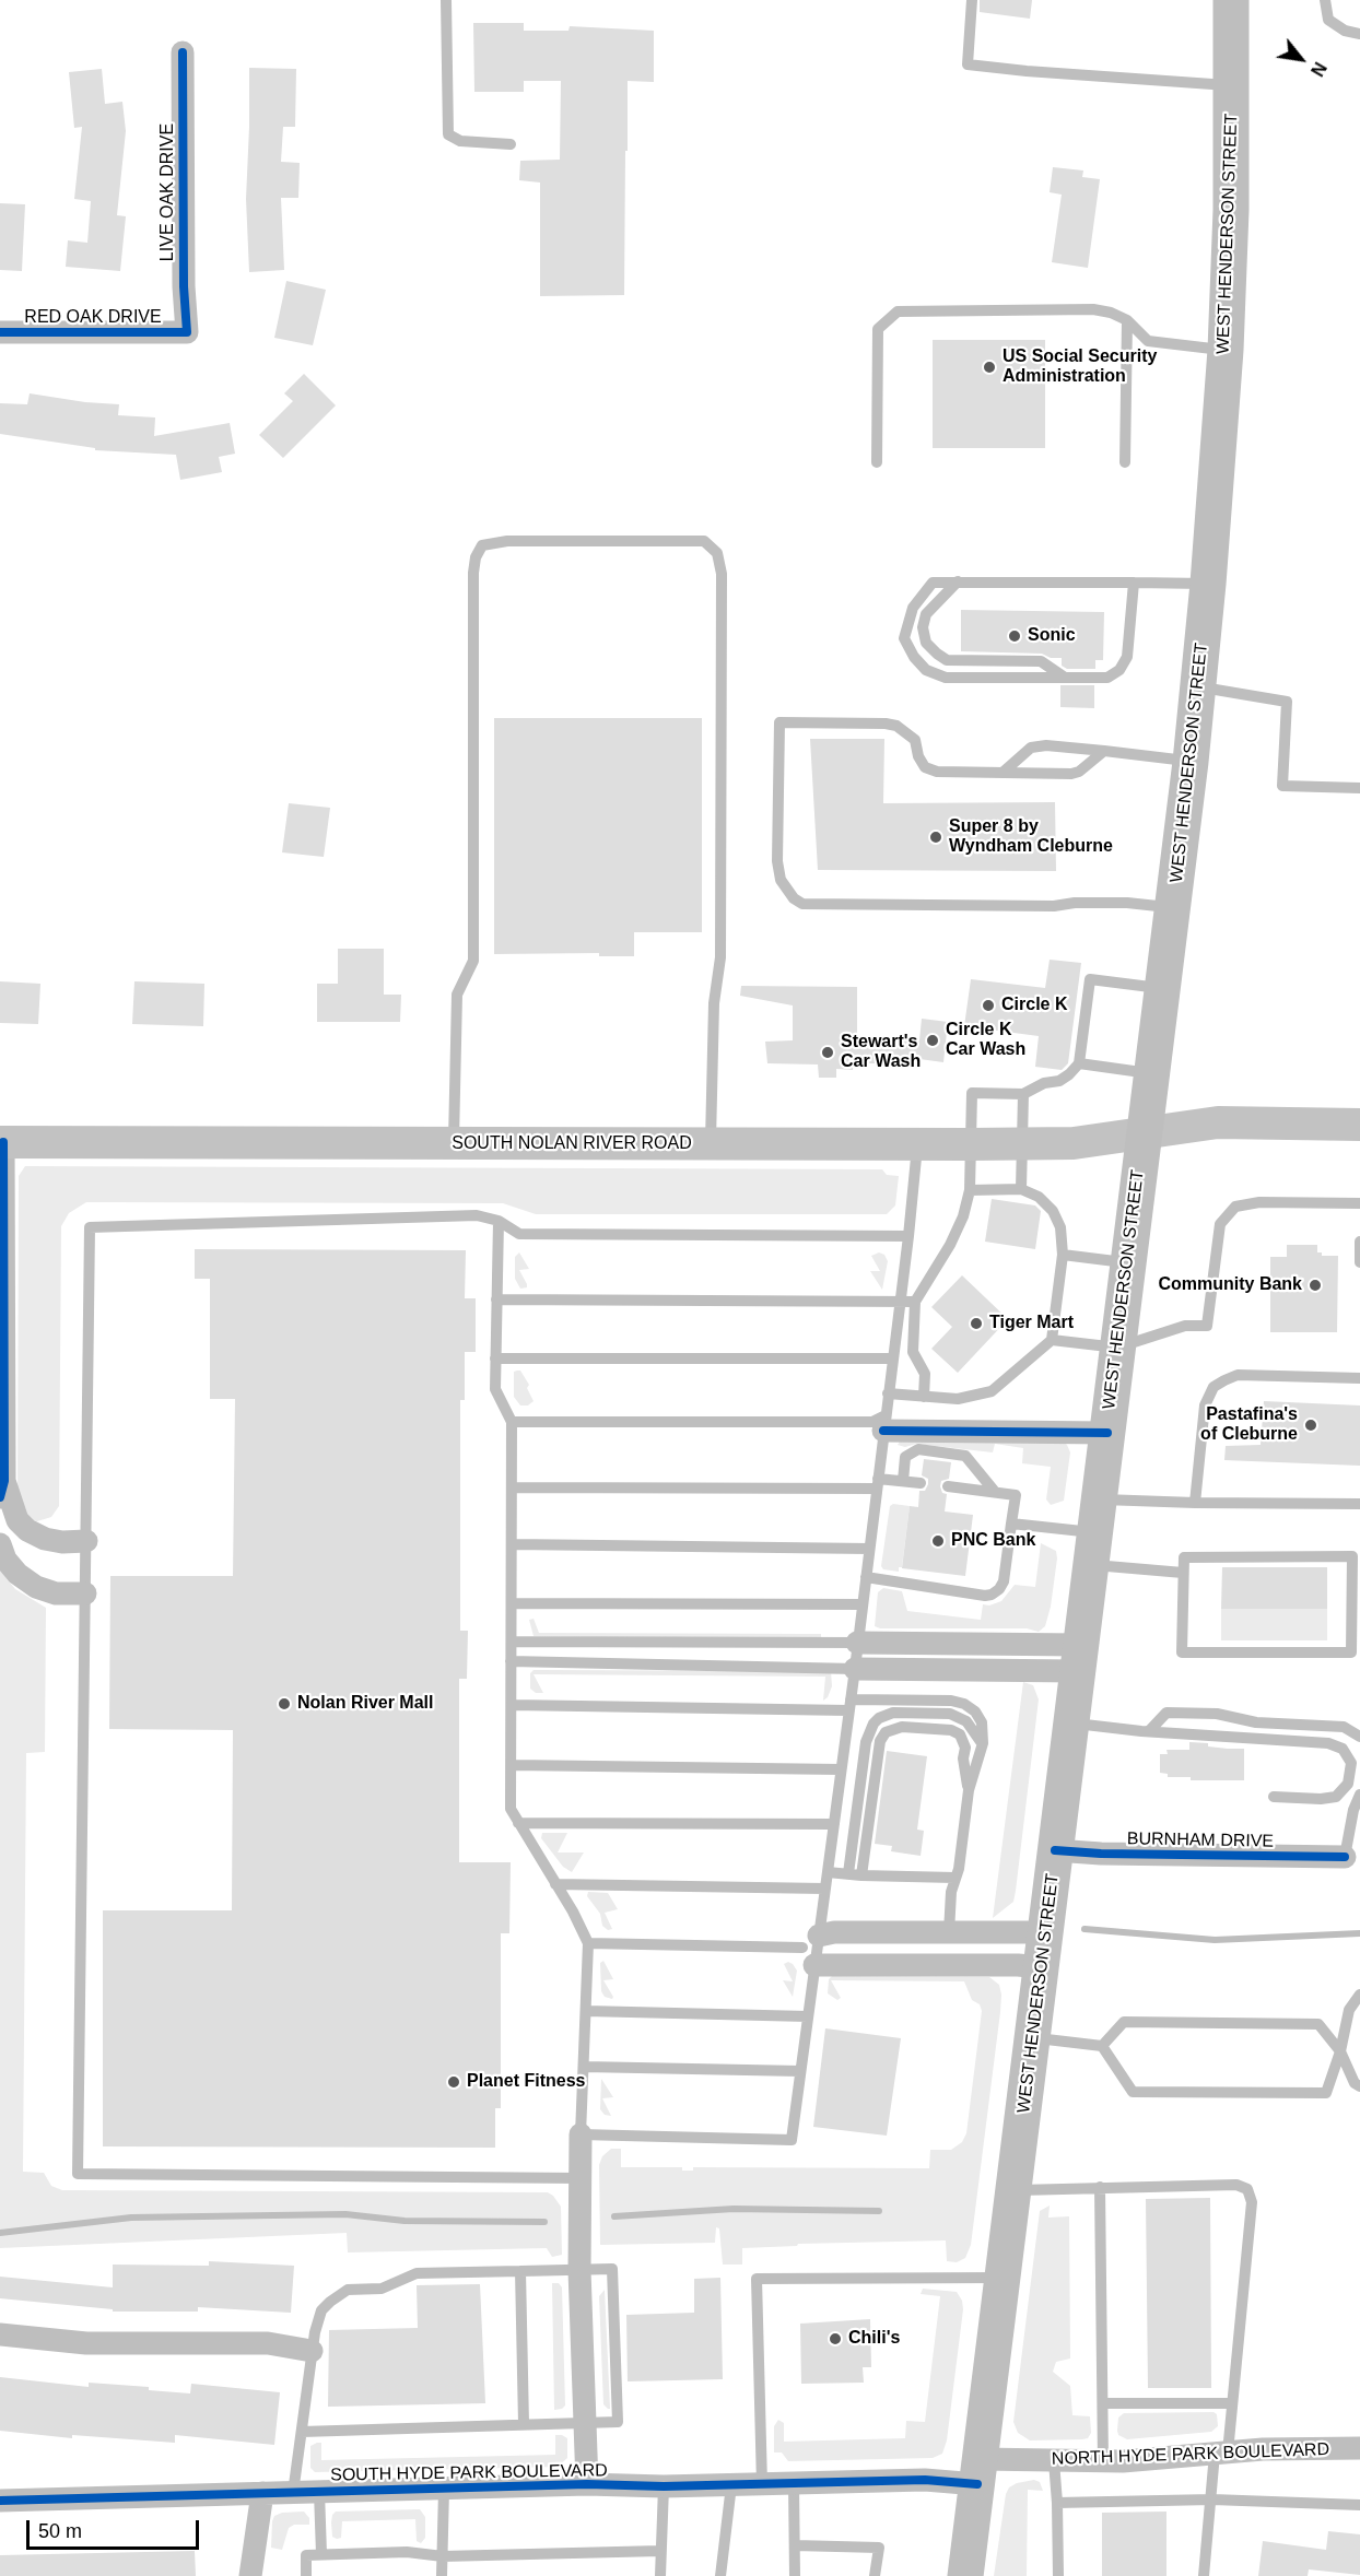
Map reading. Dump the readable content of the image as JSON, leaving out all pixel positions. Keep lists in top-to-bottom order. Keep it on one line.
{"streets":{"main road":["WEST HENDERSON STREET","SOUTH NOLAN RIVER ROAD"],"street":["LIVE OAK DRIVE","RED OAK DRIVE","BURNHAM DRIVE","NORTH HYDE PARK BOULEVARD","SOUTH HYDE PARK BOULEVARD"]},"crossings":[["LIVE OAK DRIVE","RED OAK DRIVE"],["WEST HENDERSON STREET","SOUTH NOLAN RIVER ROAD"],["WEST HENDERSON STREET","BURNHAM DRIVE"],["WEST HENDERSON STREET","NORTH HYDE PARK BOULEVARD"],["WEST HENDERSON STREET","SOUTH HYDE PARK BOULEVARD"],["NORTH HYDE PARK BOULEVARD","SOUTH HYDE PARK BOULEVARD"]],"places":["US Social Security Administration","Sonic","Super 8 by Wyndham Cleburne","Circle K","Circle K Car Wash","Stewart's Car Wash","Community Bank","Tiger Mart","Pastafina's of Cleburne","PNC Bank","Nolan River Mall","Planet Fitness","Chili's"],"scale_bar":"50 m","north":"bottom right"}
